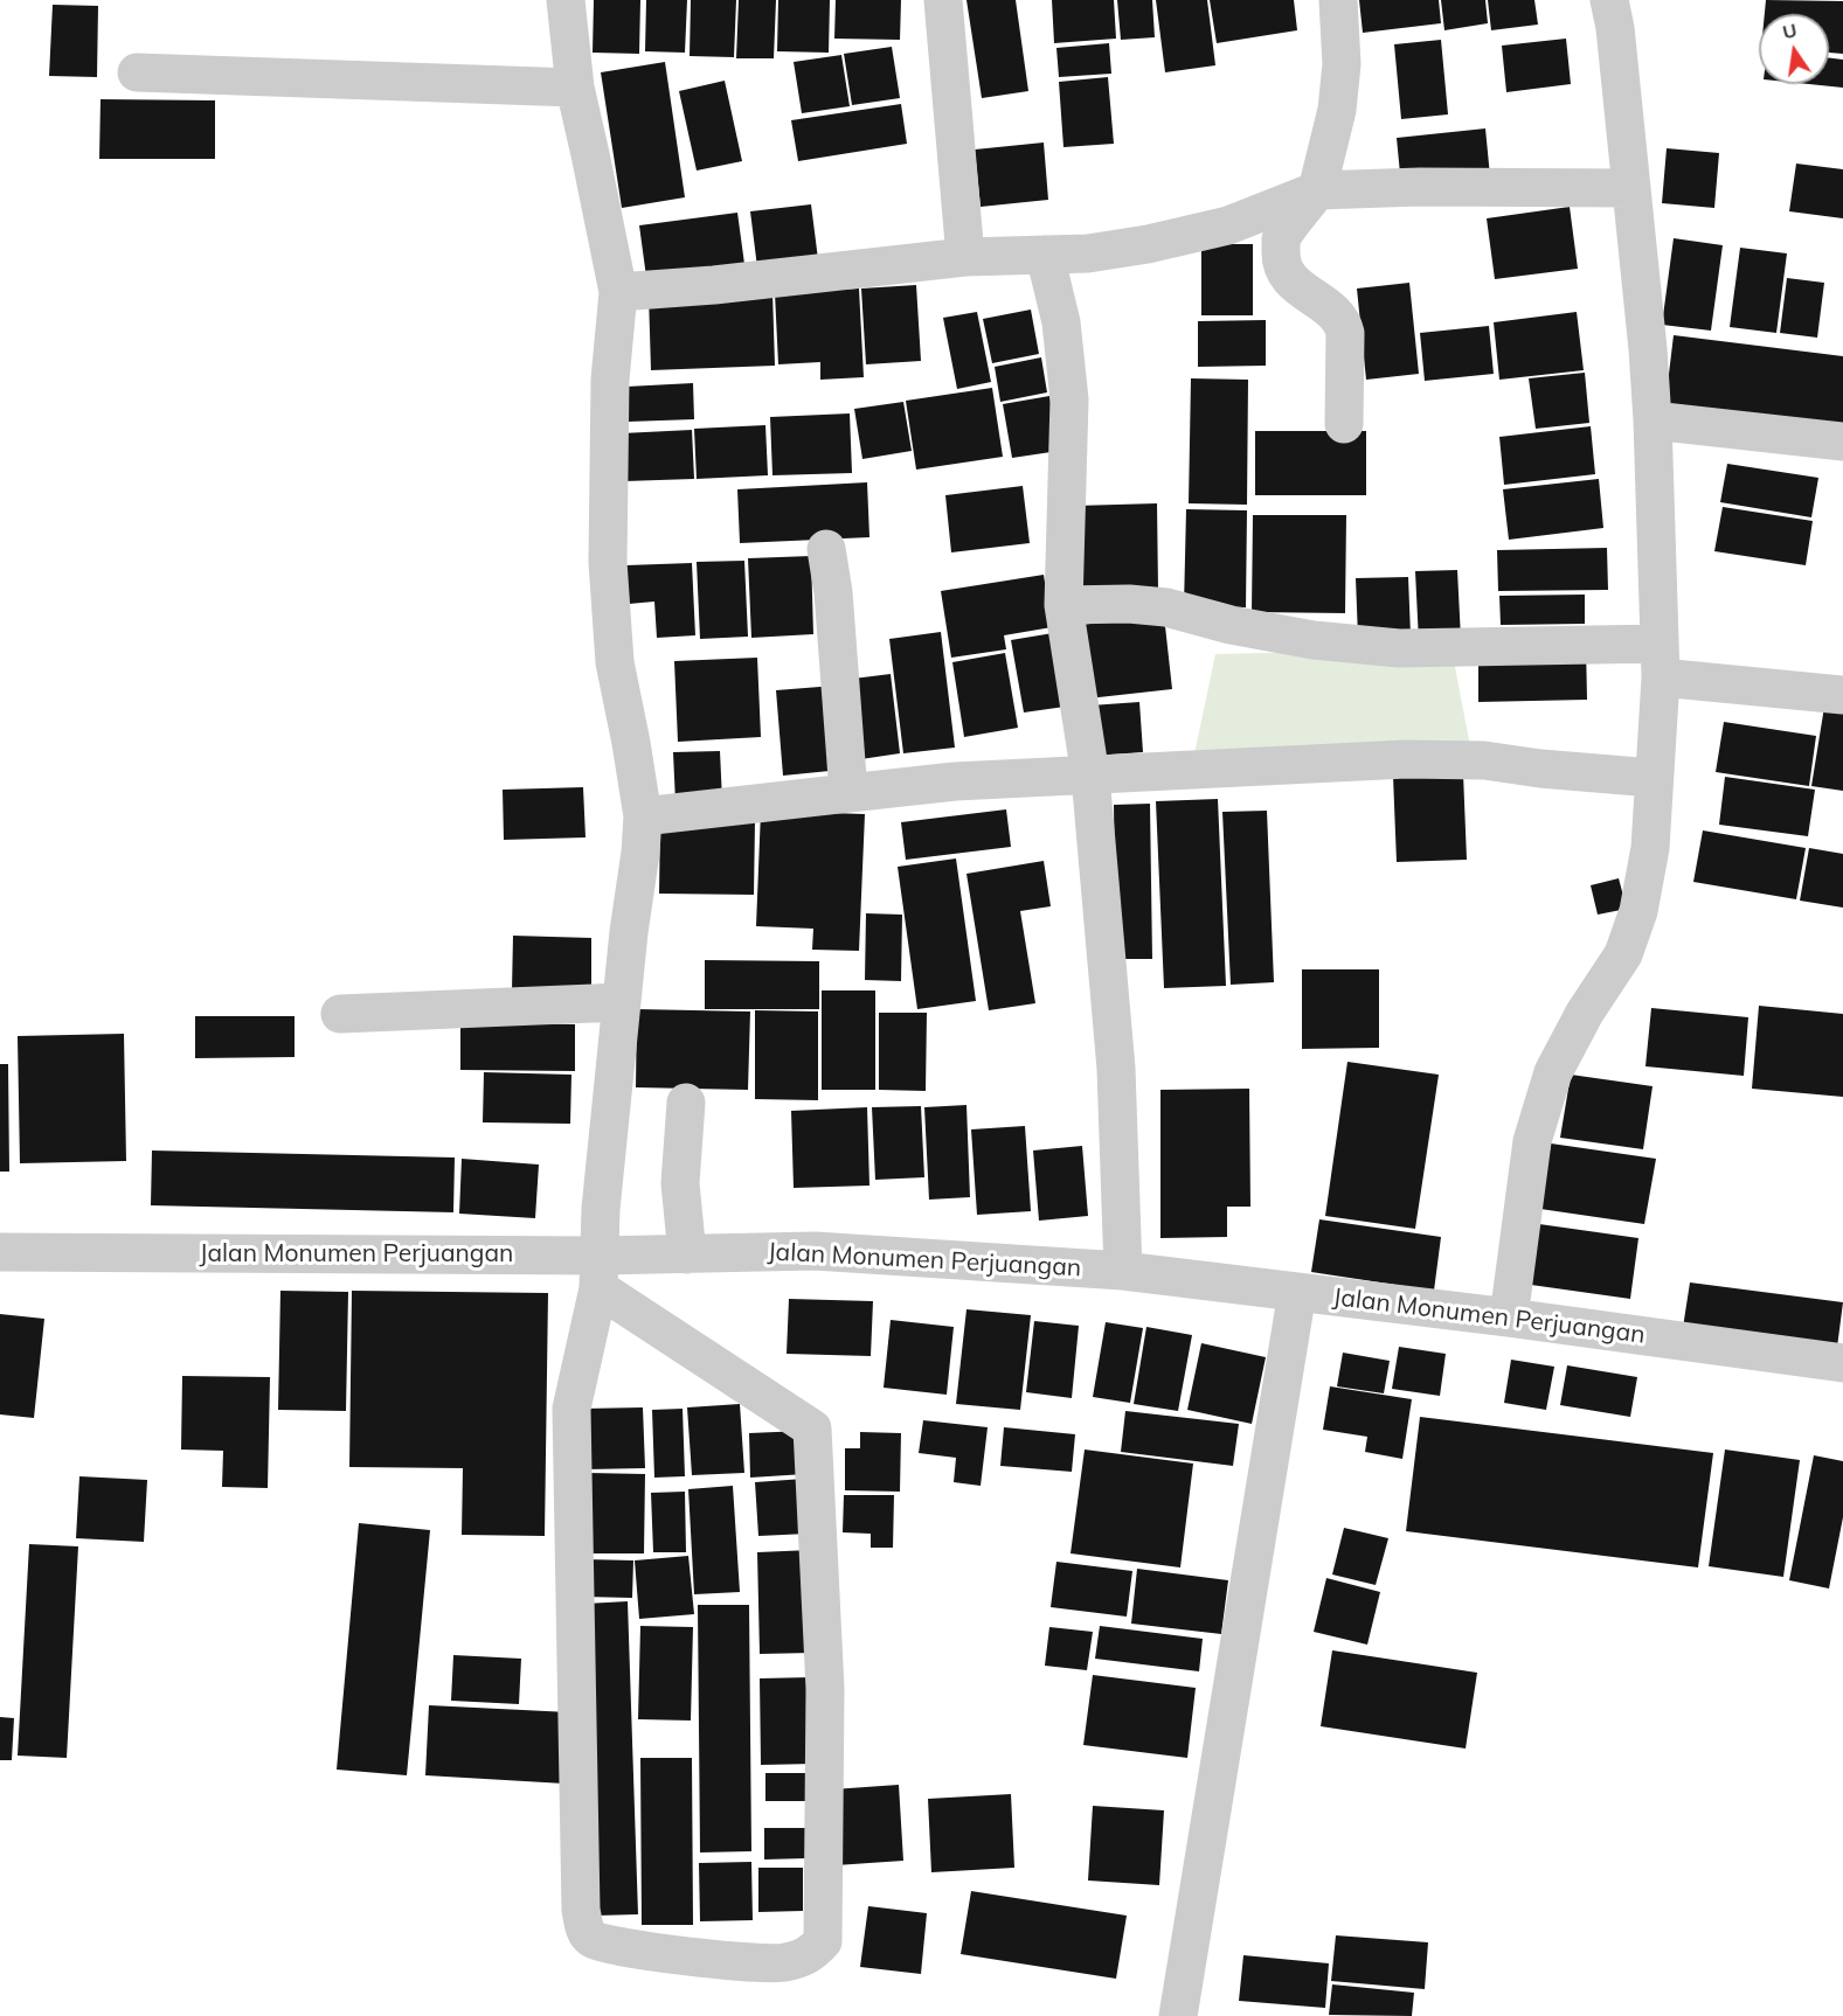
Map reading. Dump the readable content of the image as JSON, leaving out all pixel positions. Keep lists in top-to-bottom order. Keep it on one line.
{"streets":{"street":["Jalan Monumen Perjuangan"]},"north":"top"}
